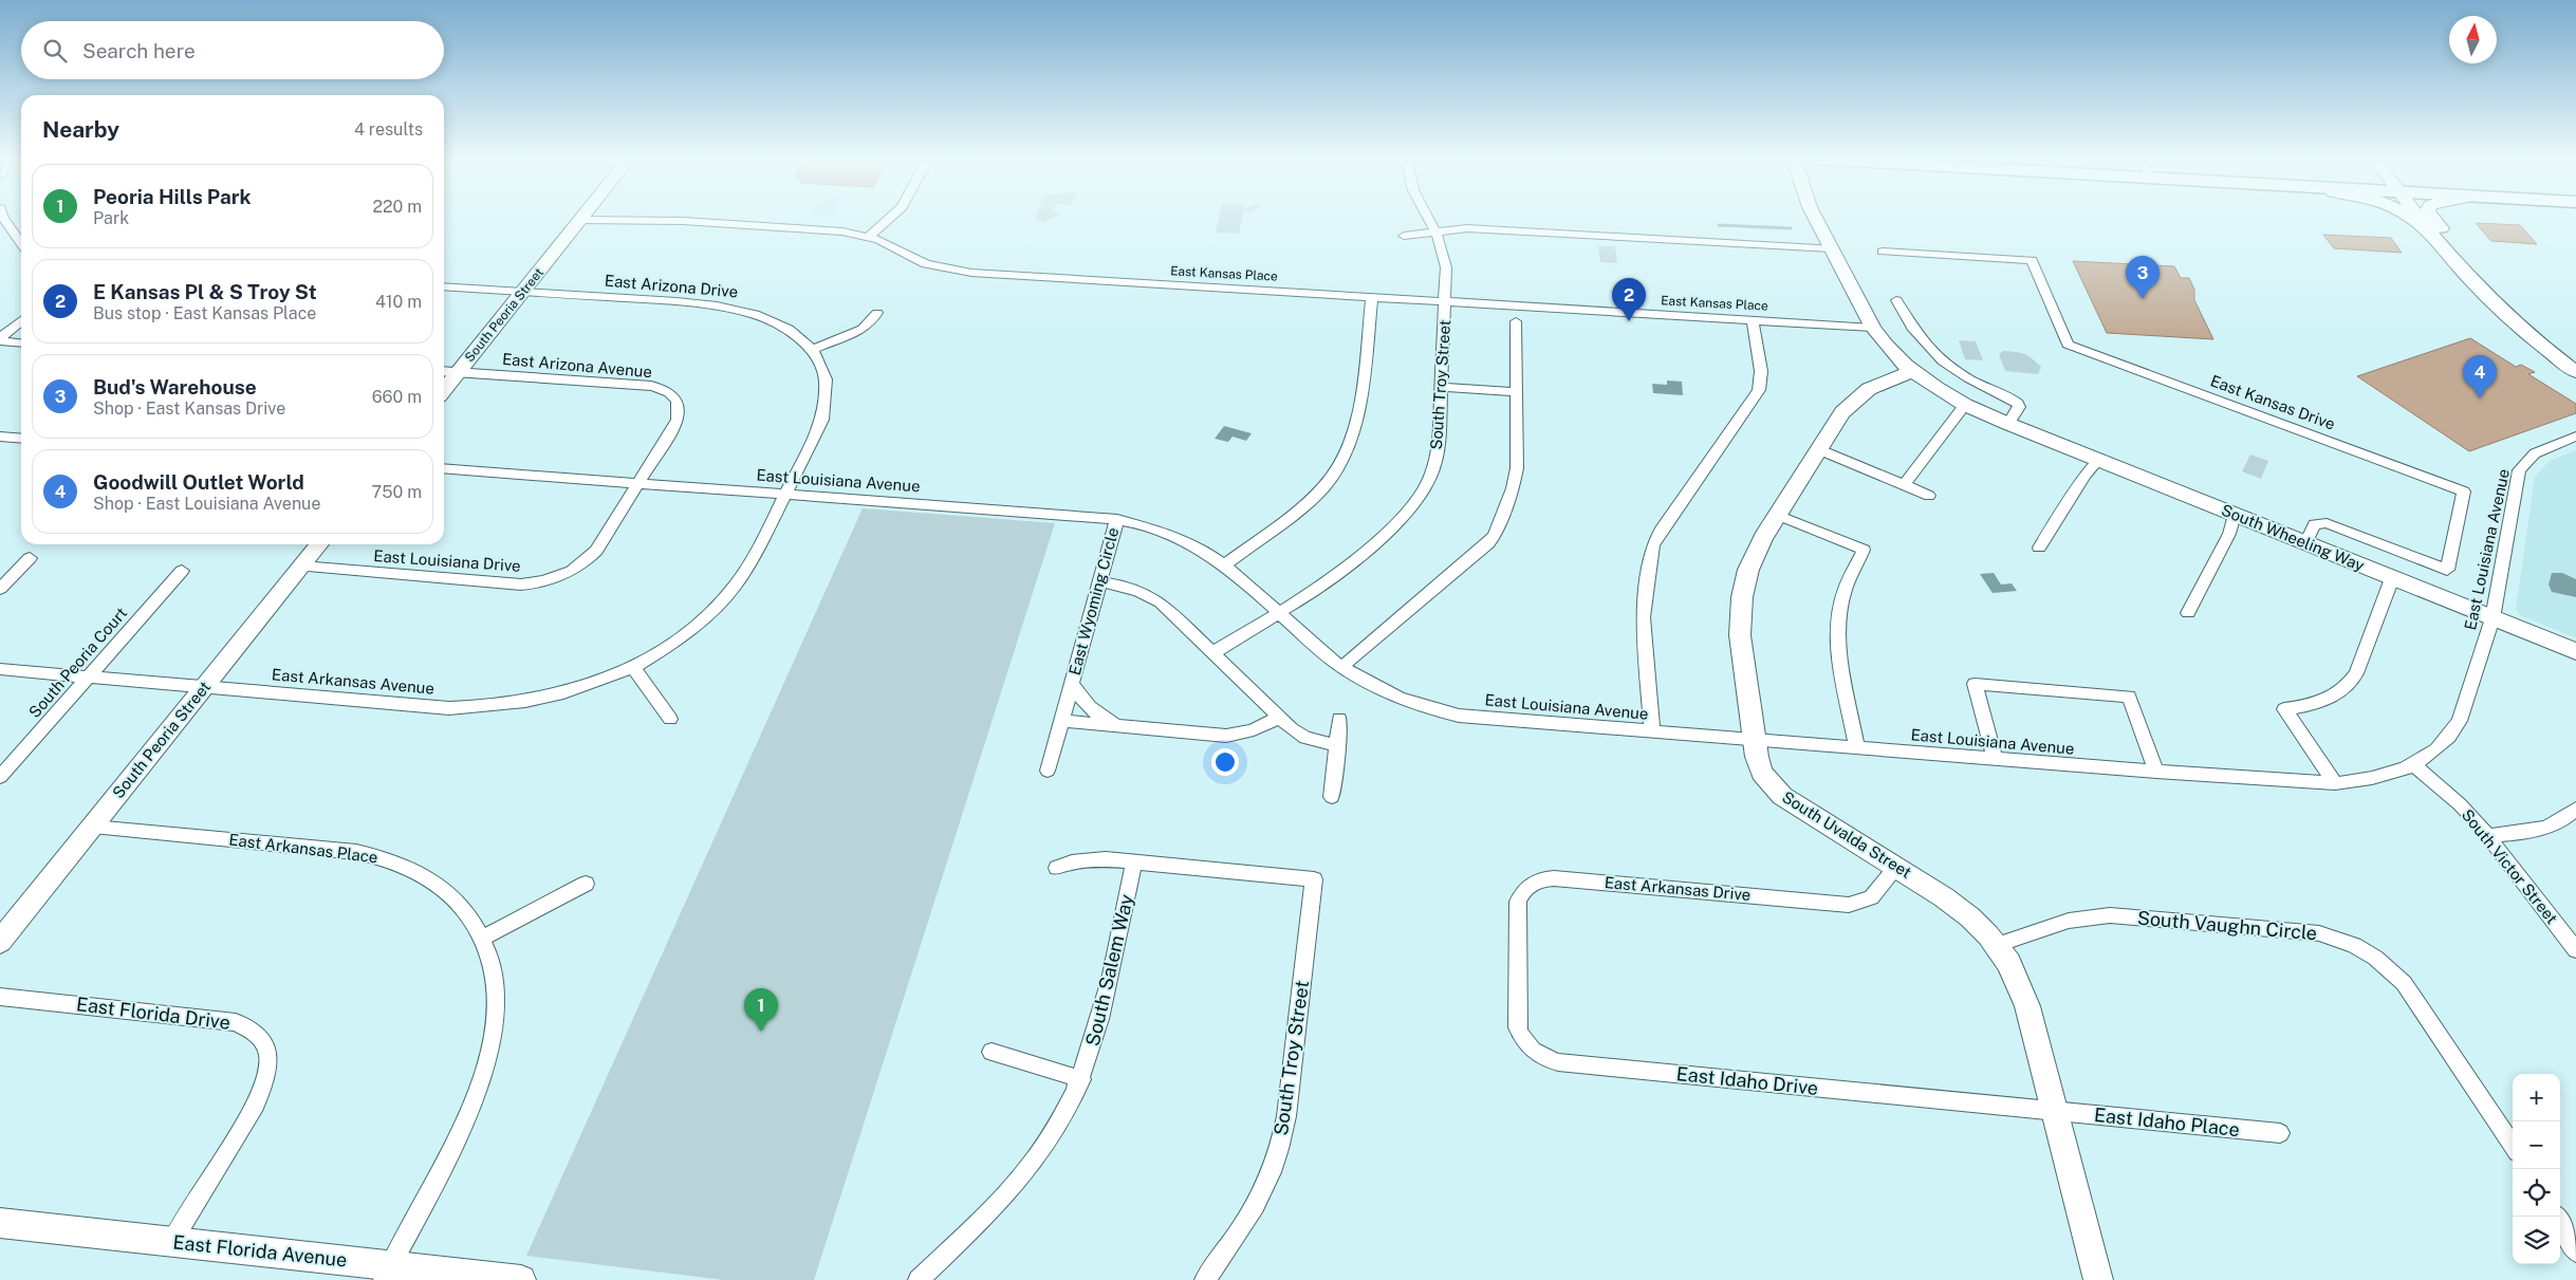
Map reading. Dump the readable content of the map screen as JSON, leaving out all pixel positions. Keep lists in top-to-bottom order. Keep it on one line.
{"streets":{"street":["East Kansas Place","East Arizona Drive","South Peoria Street","East Arizona Avenue","South Troy Street","East Kansas Drive","East Louisiana Avenue","South Wheeling Way","East Louisiana Drive","East Wyoming Circle","South Peoria Court","East Arkansas Avenue","South Uvalda Street","East Arkansas Place","South Victor Street","East Arkansas Drive","South Vaughn Circle","South Salem Way","East Florida Drive","East Idaho Drive","East Idaho Place","East Florida Avenue"]},"crossings":[["East Kansas Place","South Peoria Street"],["East Kansas Place","South Troy Street"],["East Arizona Drive","South Peoria Street"],["East Arizona Drive","East Louisiana Avenue"],["East Arizona Drive","East Arkansas Avenue"],["South Peoria Street","East Arizona Avenue"],["South Peoria Street","East Louisiana Drive"],["South Peoria Street","East Arkansas Avenue"],["South Peoria Street","East Arkansas Place"],["East Arizona Avenue","East Louisiana Avenue"],["East Arizona Avenue","East Louisiana Drive"],["South Troy Street","East Louisiana Avenue"],["South Troy Street","South Salem Way"],["East Kansas Drive","South Wheeling Way"],["East Louisiana Avenue","South Wheeling Way"],["East Louisiana Avenue","East Louisiana Drive"],["East Louisiana Avenue","East Wyoming Circle"],["East Louisiana Avenue","South Uvalda Street"],["East Louisiana Avenue","South Victor Street"],["South Wheeling Way","South Uvalda Street"],["South Peoria Court","East Arkansas Avenue"],["South Uvalda Street","East Arkansas Drive"],["South Uvalda Street","South Vaughn Circle"],["South Uvalda Street","East Idaho Drive"],["South Uvalda Street","East Idaho Place"],["East Arkansas Place","East Florida Avenue"],["East Arkansas Drive","East Idaho Drive"],["East Florida Drive","East Florida Avenue"],["East Idaho Drive","East Idaho Place"]],"north":"top","page":{"search":"Search here","heading":["Nearby","4 results"],"list":[{"mark":"1","name":"Peoria Hills Park","note":"Park","value":"220 m"},{"mark":"2","name":"E Kansas Pl & S Troy St","note":"Bus stop · East Kansas Place","value":"410 m"},{"mark":"3","name":"Bud's Warehouse","note":"Shop · East Kansas Drive","value":"660 m"},{"mark":"4","name":"Goodwill Outlet World","note":"Shop · East Louisiana Avenue","value":"750 m"}],"pins":["3","2","4","1"],"map_buttons":["+","−"]}}
